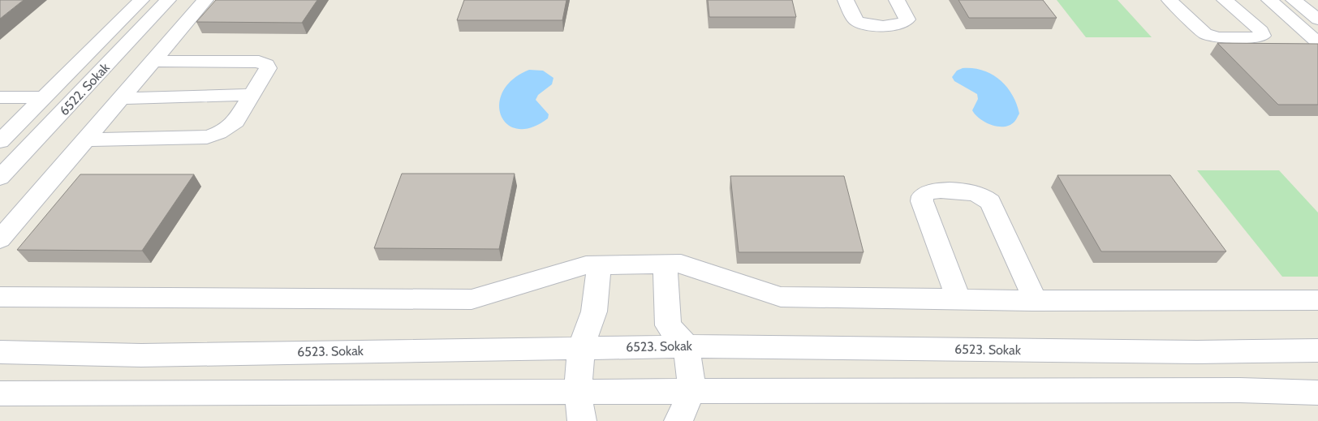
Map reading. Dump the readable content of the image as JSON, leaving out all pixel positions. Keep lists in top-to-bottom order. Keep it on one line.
{"streets":{"street":["6522. Sokak","6523. Sokak"]}}
